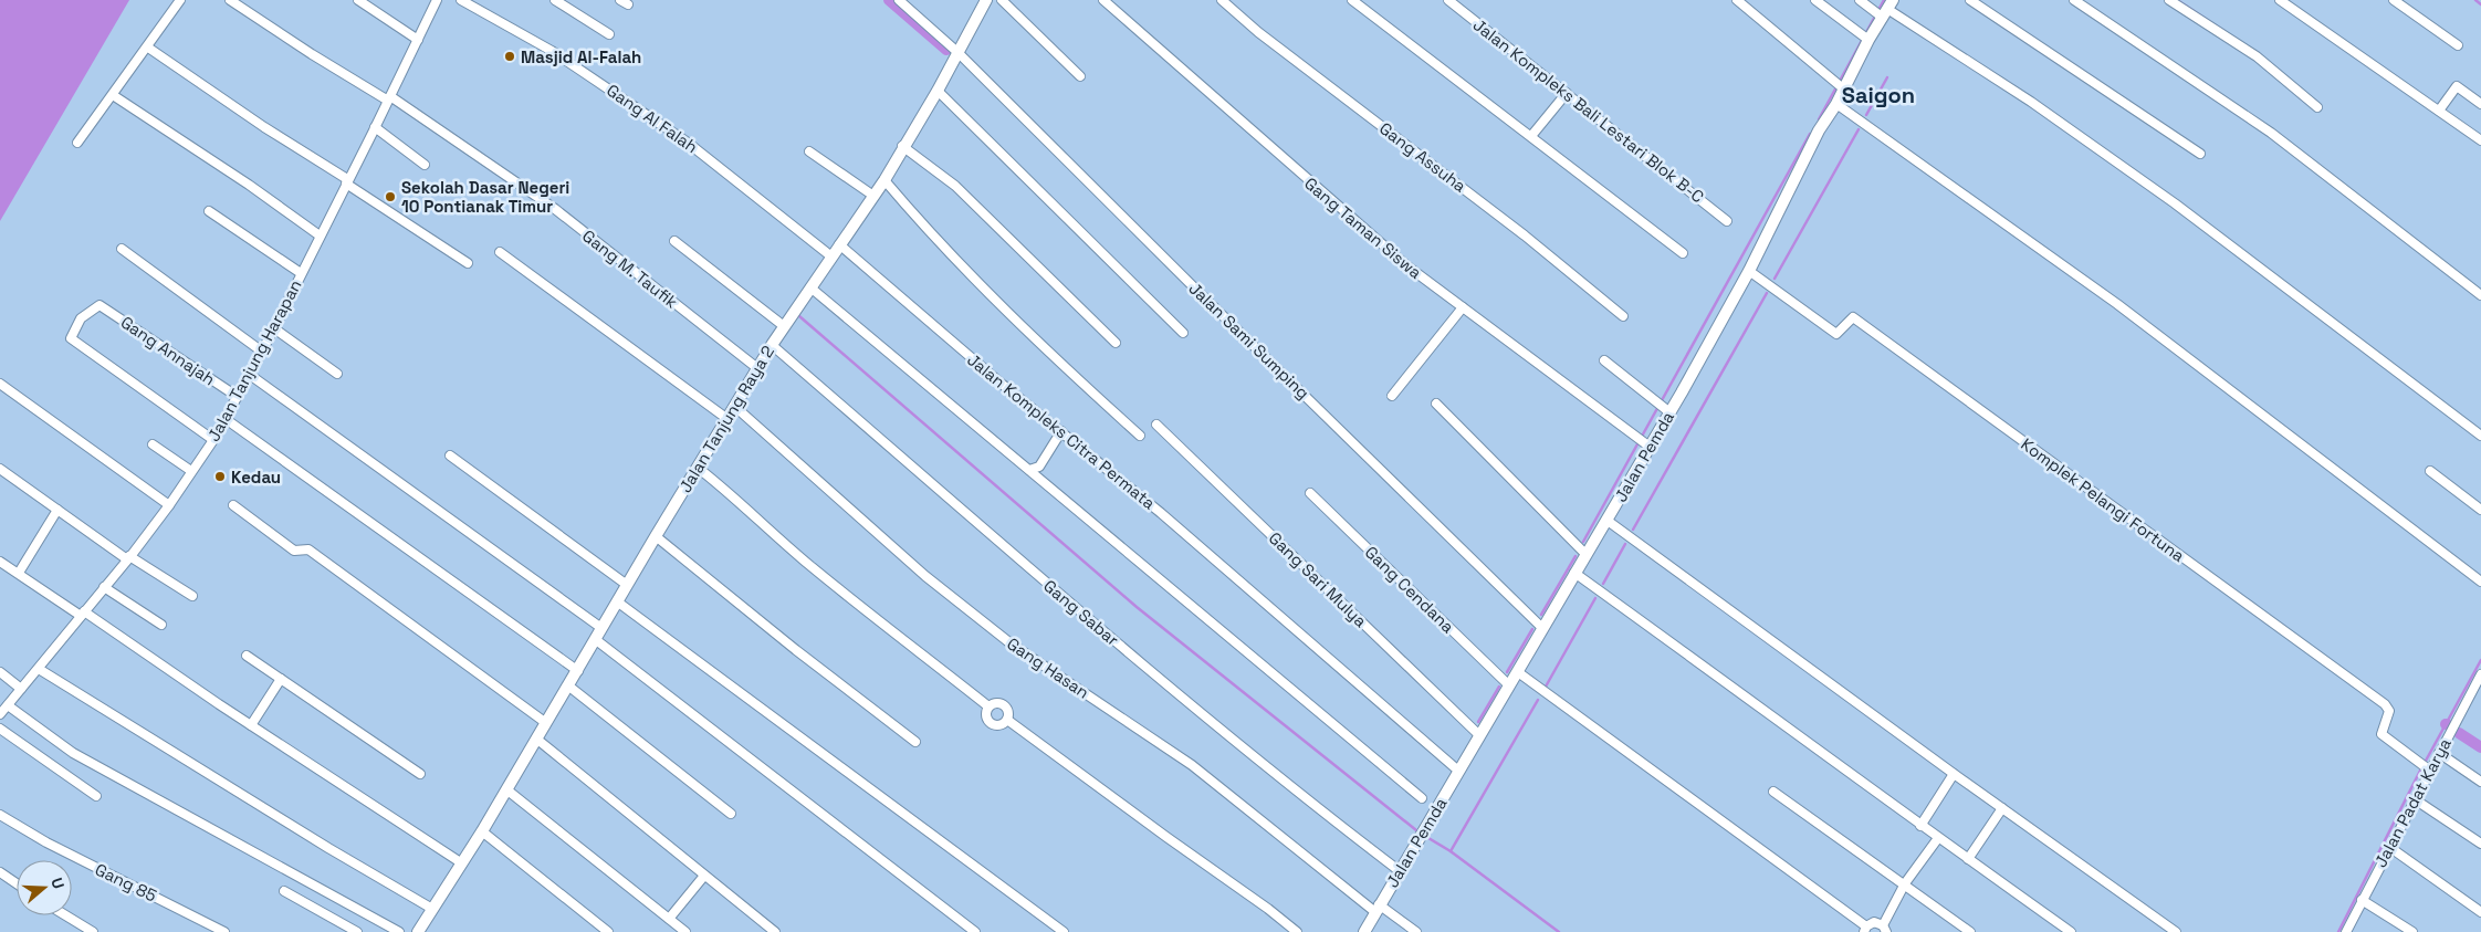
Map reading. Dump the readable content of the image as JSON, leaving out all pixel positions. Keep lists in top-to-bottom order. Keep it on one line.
{"streets":{"street":["Jalan Kompleks Bali Lestari Blok B-C","Gang Al Falah","Gang Assuha","Gang Taman Siswa","Gang M. Taufik","Jalan Sami Sumping","Gang Annajah","Jalan Tanjung Harapan","Jalan Tanjung Raya 2","Jalan Kompleks Citra Permata","Jalan Pemda","Komplek Pelangi Fortuna","Gang Sari Mulya","Gang Cendana","Gang Sabar","Gang Hasan","Jalan Padat Karya","Gang 85"]},"crossings":[["Gang Al Falah","Jalan Tanjung Raya 2"],["Gang Taman Siswa","Jalan Pemda"],["Gang M. Taufik","Jalan Tanjung Harapan"],["Gang M. Taufik","Jalan Tanjung Raya 2"],["Jalan Sami Sumping","Jalan Tanjung Raya 2"],["Jalan Sami Sumping","Jalan Pemda"],["Gang Annajah","Jalan Tanjung Harapan"],["Jalan Tanjung Raya 2","Jalan Kompleks Citra Permata"],["Jalan Tanjung Raya 2","Gang Sabar"],["Jalan Tanjung Raya 2","Gang Hasan"],["Jalan Kompleks Citra Permata","Jalan Pemda"],["Jalan Pemda","Komplek Pelangi Fortuna"],["Jalan Pemda","Gang Sari Mulya"],["Jalan Pemda","Gang Cendana"],["Jalan Pemda","Gang Sabar"],["Jalan Pemda","Gang Hasan"],["Komplek Pelangi Fortuna","Jalan Padat Karya"]],"districts":["Saigon"],"places":["Masjid Al-Falah","Sekolah Dasar Negeri 10 Pontianak Timur","Kedau"],"north":"right"}
